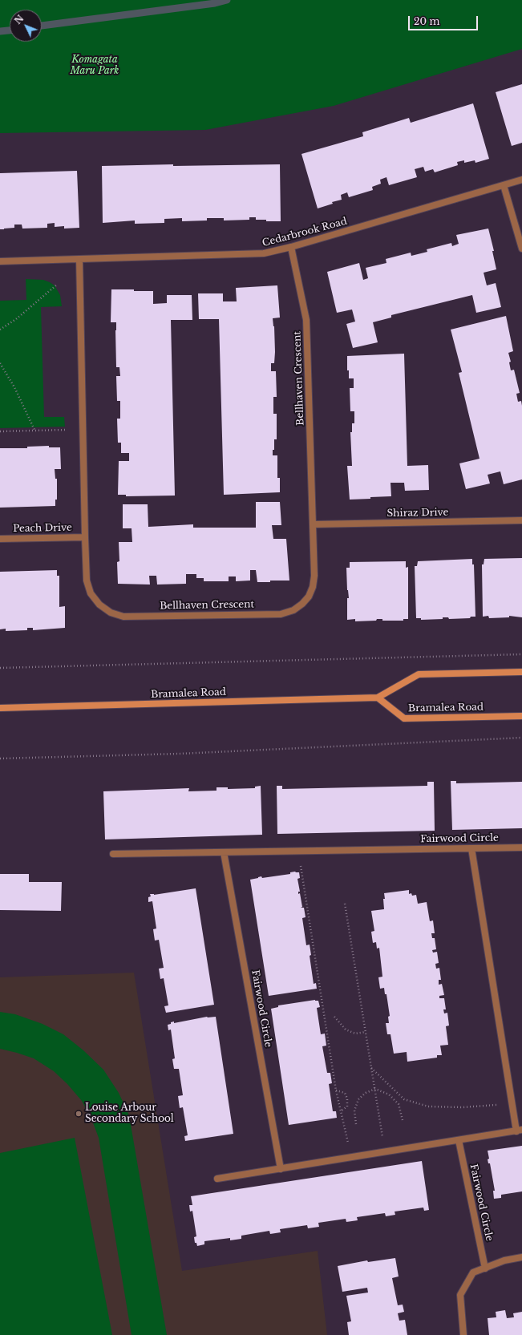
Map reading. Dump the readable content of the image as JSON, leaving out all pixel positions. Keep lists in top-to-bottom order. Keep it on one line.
{"streets":{"main road":["Bramalea Road"],"street":["Cedarbrook Road","Bellhaven Crescent","Shiraz Drive","Peach Drive","Fairwood Circle"]},"crossings":[["Cedarbrook Road","Bellhaven Crescent"],["Bellhaven Crescent","Shiraz Drive"],["Bellhaven Crescent","Peach Drive"]],"parks":["Komagata Maru Park"],"places":["Louise Arbour Secondary School"],"scale_bar":"20 m","north":"top left"}
